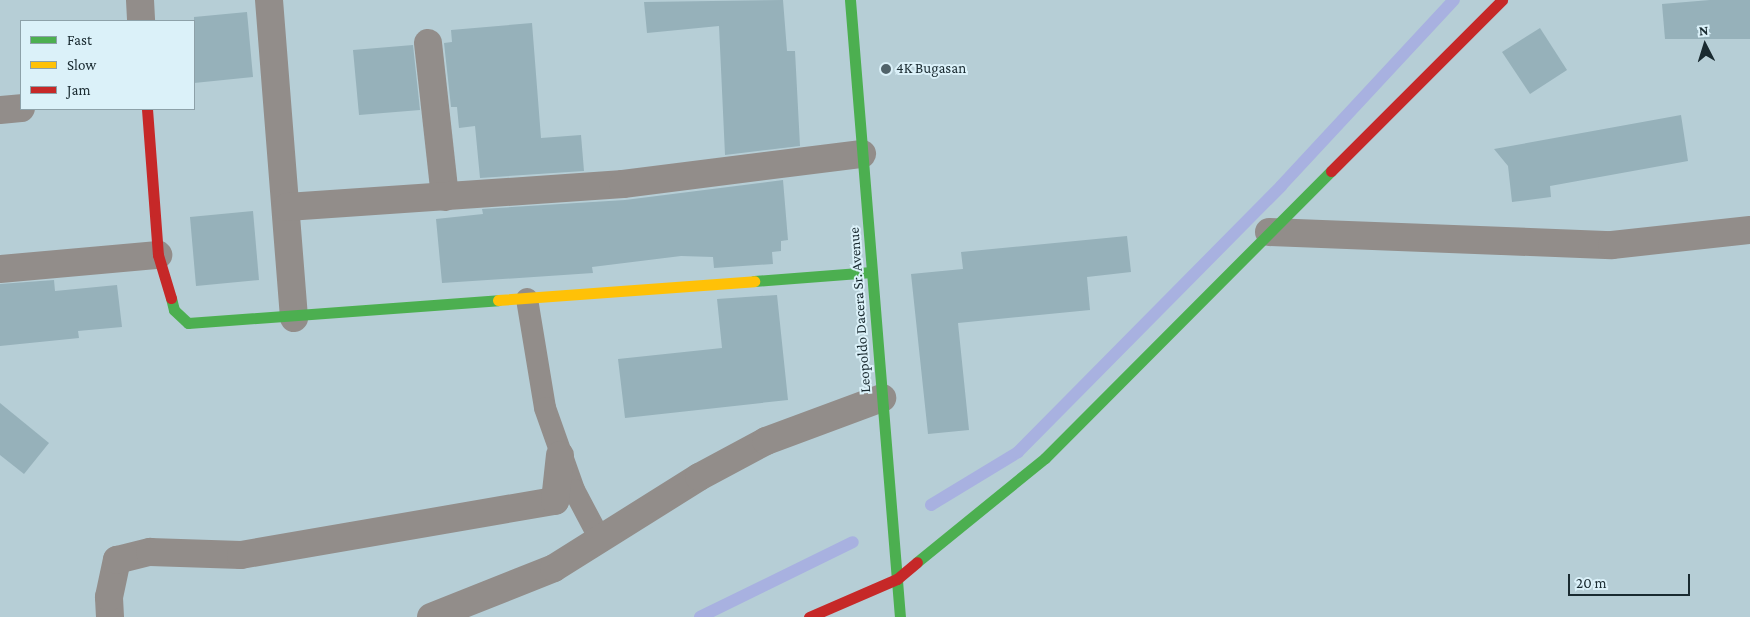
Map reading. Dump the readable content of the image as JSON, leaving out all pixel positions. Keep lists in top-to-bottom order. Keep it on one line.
{"streets":{"street":["Leopoldo Dacera Sr. Avenue"]},"places":["4K Bugasan"],"legend":["Fast","Slow","Jam"],"scale_bar":"20 m","north":"top"}
